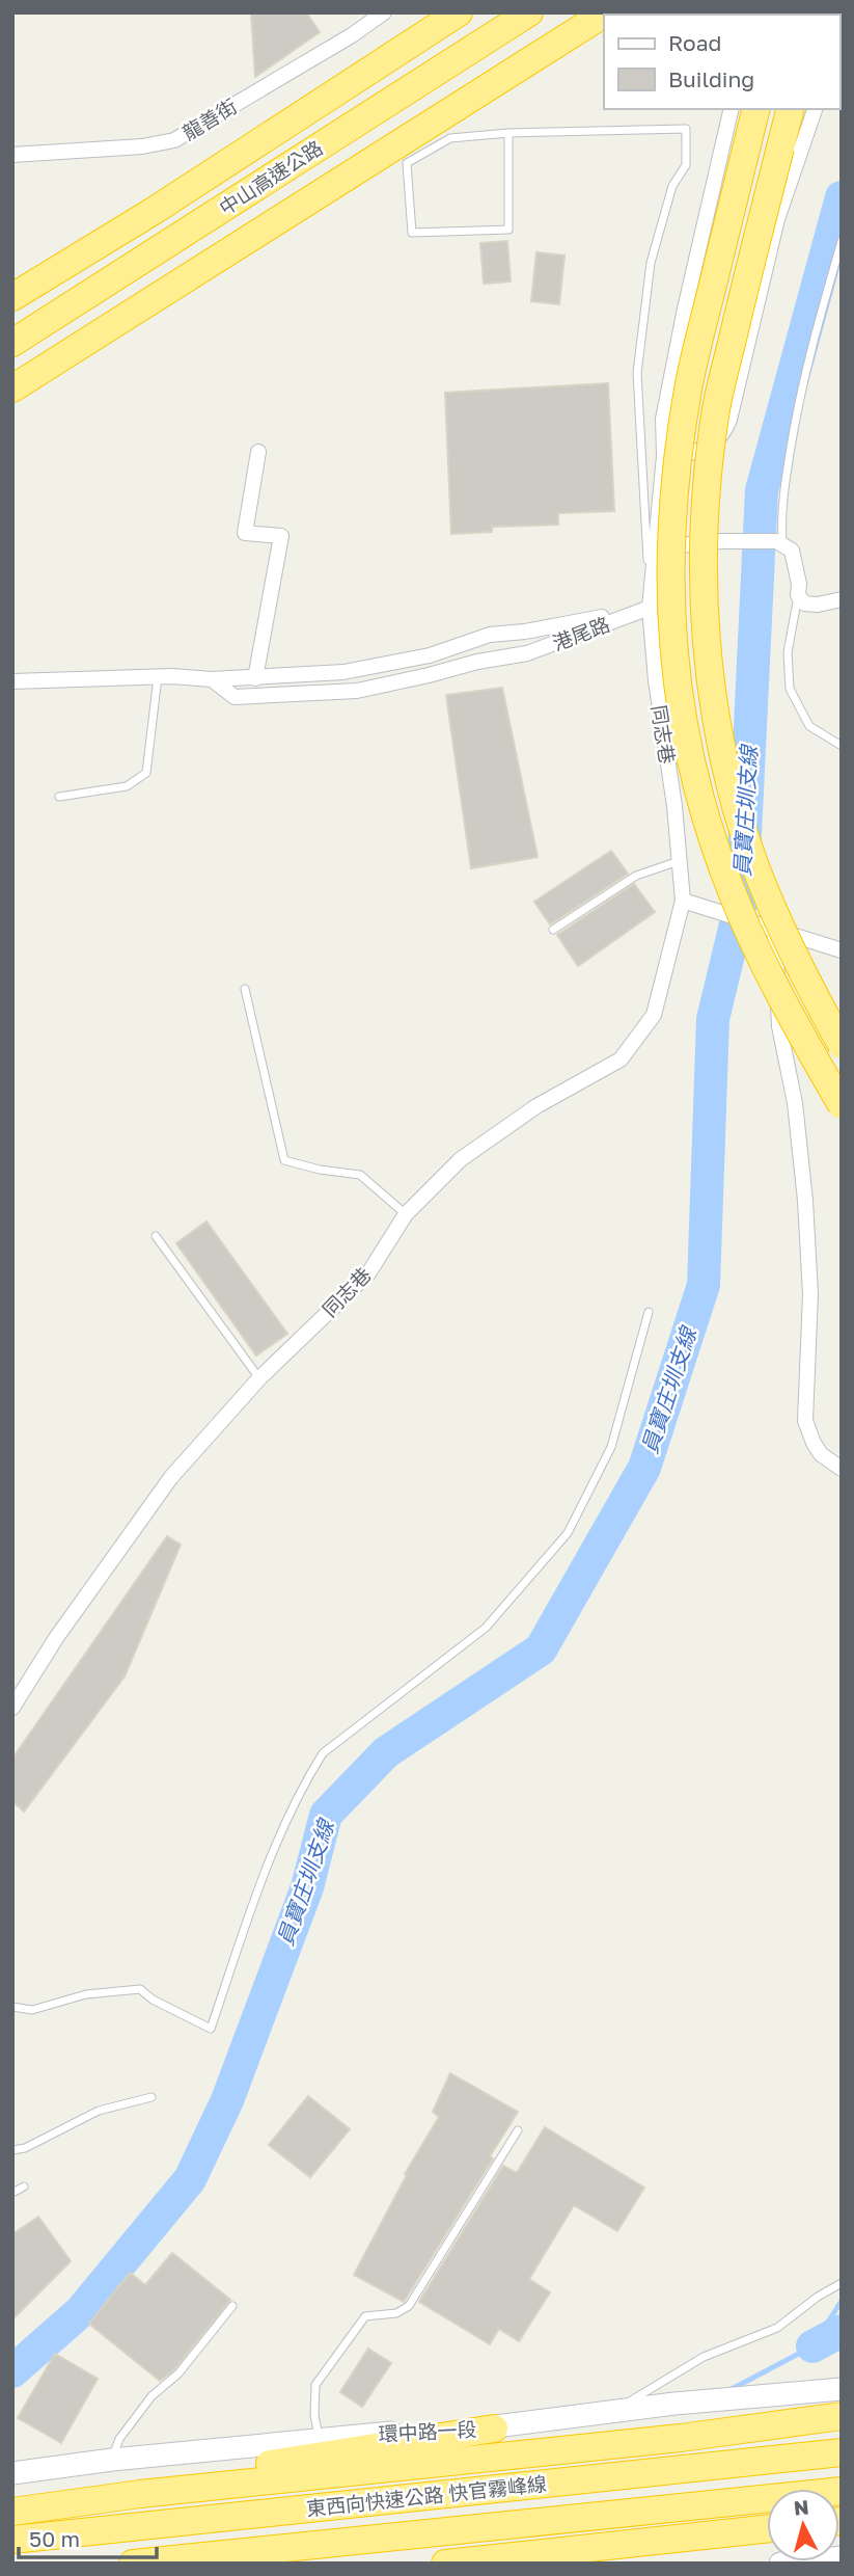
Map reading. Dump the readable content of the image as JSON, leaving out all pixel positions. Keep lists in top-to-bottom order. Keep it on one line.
{"streets":{"highway":["中山高速公路","東西向快速公路 快官霧峰線"],"street":["龍善街","港尾路","同志巷","環中路一段"]},"crossings":[["港尾路","同志巷"]],"water":["員寶庄圳支線"],"legend":["Road","Building"],"scale_bar":"50 m","north":"top"}
